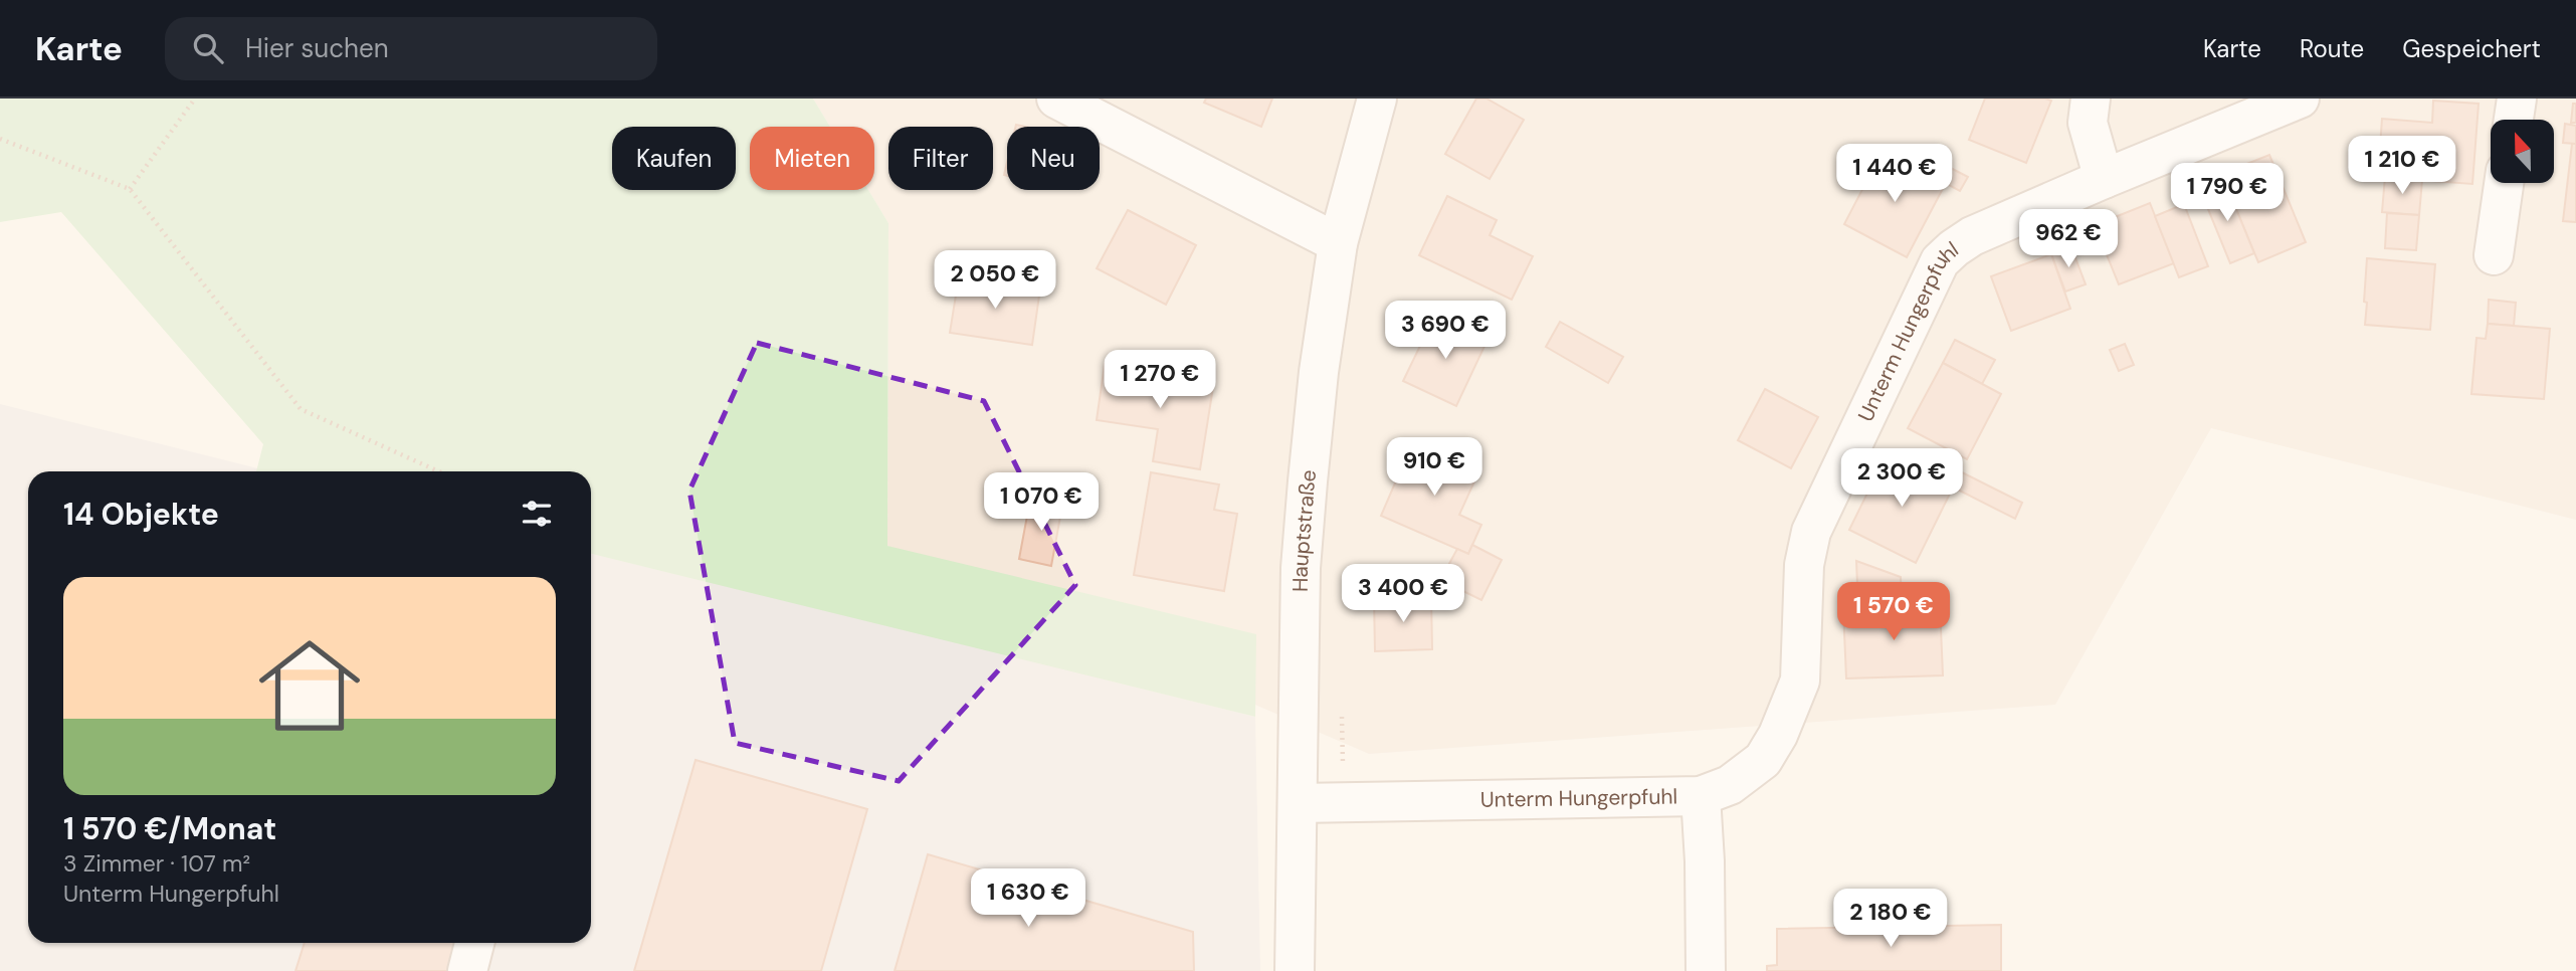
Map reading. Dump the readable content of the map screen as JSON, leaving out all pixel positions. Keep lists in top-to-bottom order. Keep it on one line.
{"streets":{"street":["Unterm Hungerpfuhl","Hauptstraße"]},"crossings":[["Unterm Hungerpfuhl","Hauptstraße"]],"north":"top","page":{"header":"Karte","search":"Hier suchen","nav":["Karte","Route","Gespeichert"],"chip":["Kaufen","Mieten","Filter","Neu"],"price":["1 210 €","1 440 €","1 790 €","962 €","2 050 €","3 690 €","1 270 €","910 €","2 300 €","1 070 €","3 400 €","1 570 €","1 630 €","2 180 €"],"heading":"14 Objekte","list":[{"name":"1 570 €/Monat","note":"3 Zimmer · 107 m² · Unterm Hungerpfuhl"}]}}
